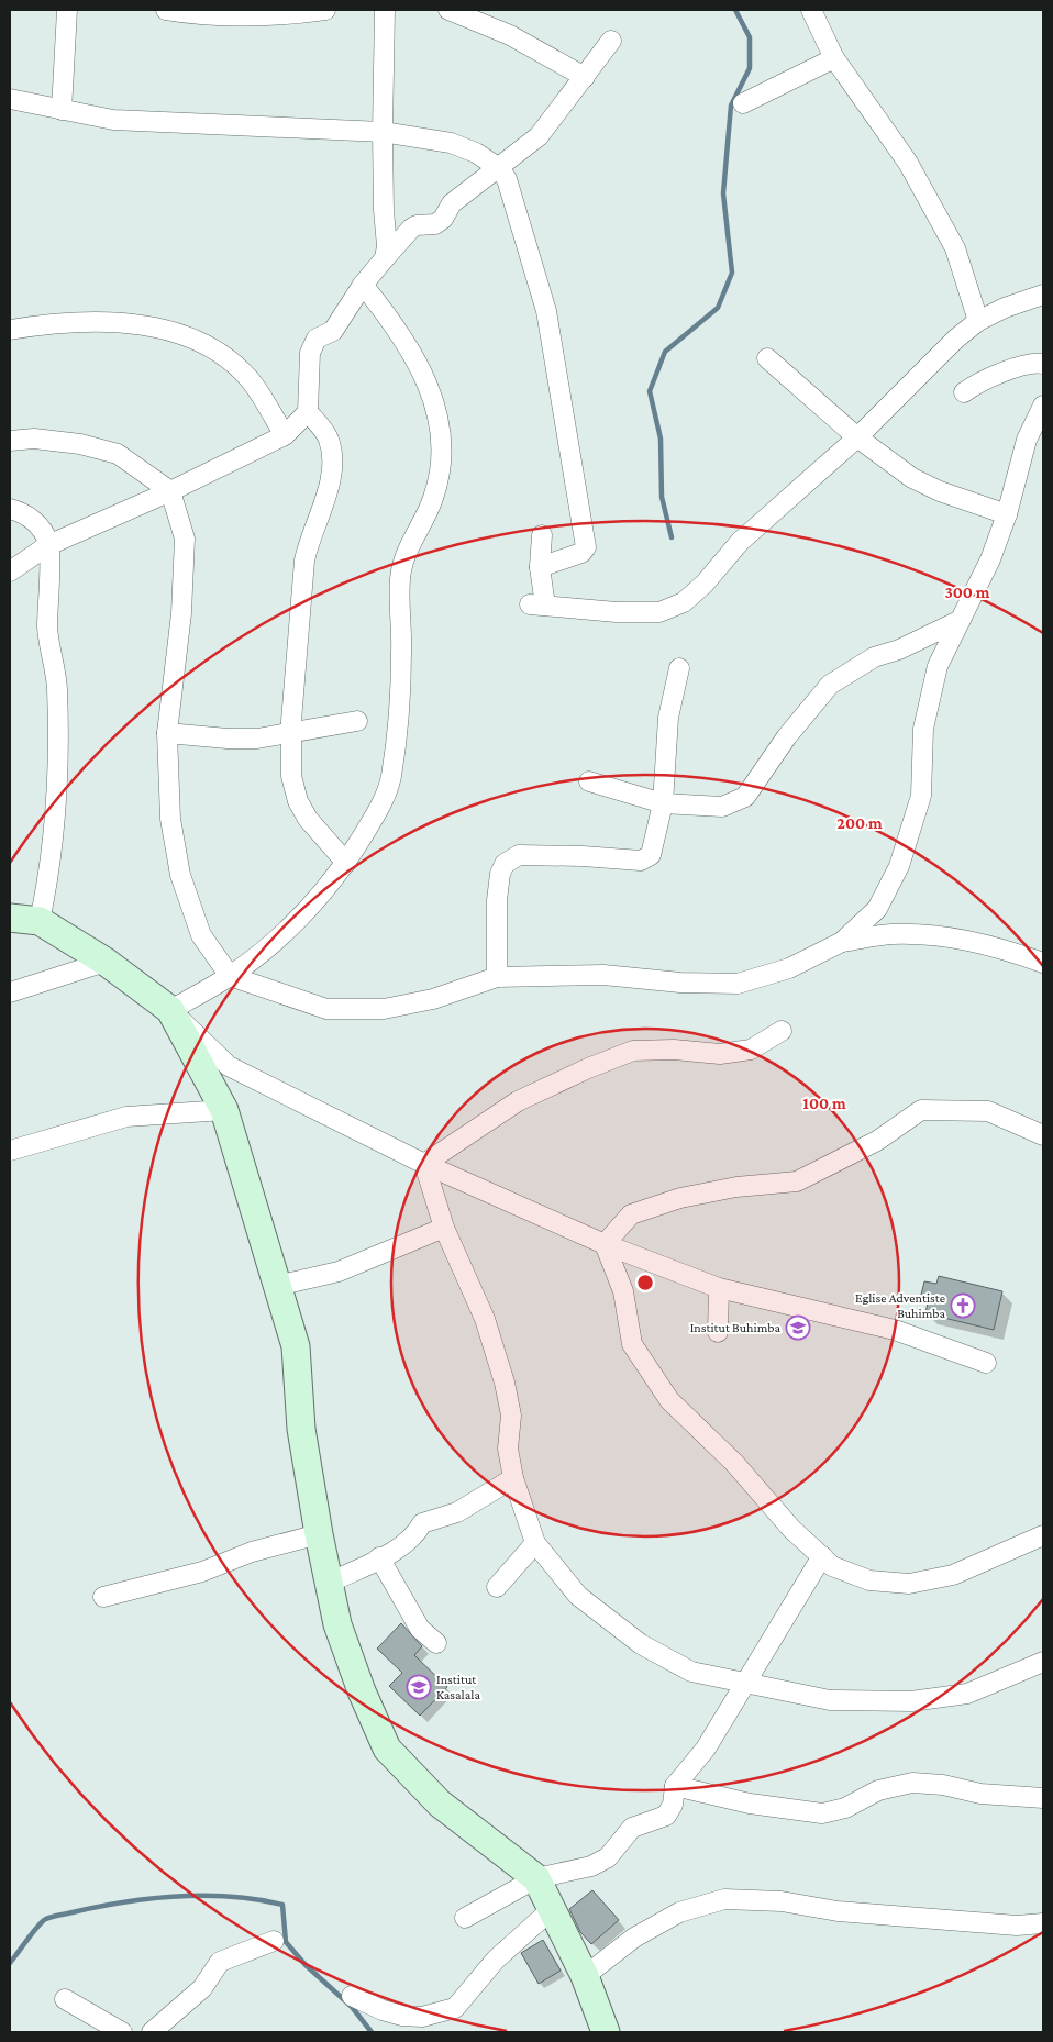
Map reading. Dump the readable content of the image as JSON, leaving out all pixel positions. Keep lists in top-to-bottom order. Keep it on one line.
{"places":{"church":["Eglise Adventiste Buhimba"],"school or university":["Institut Buhimba","Institut Kasalala"]},"rings":["300 m","200 m","100 m"]}
